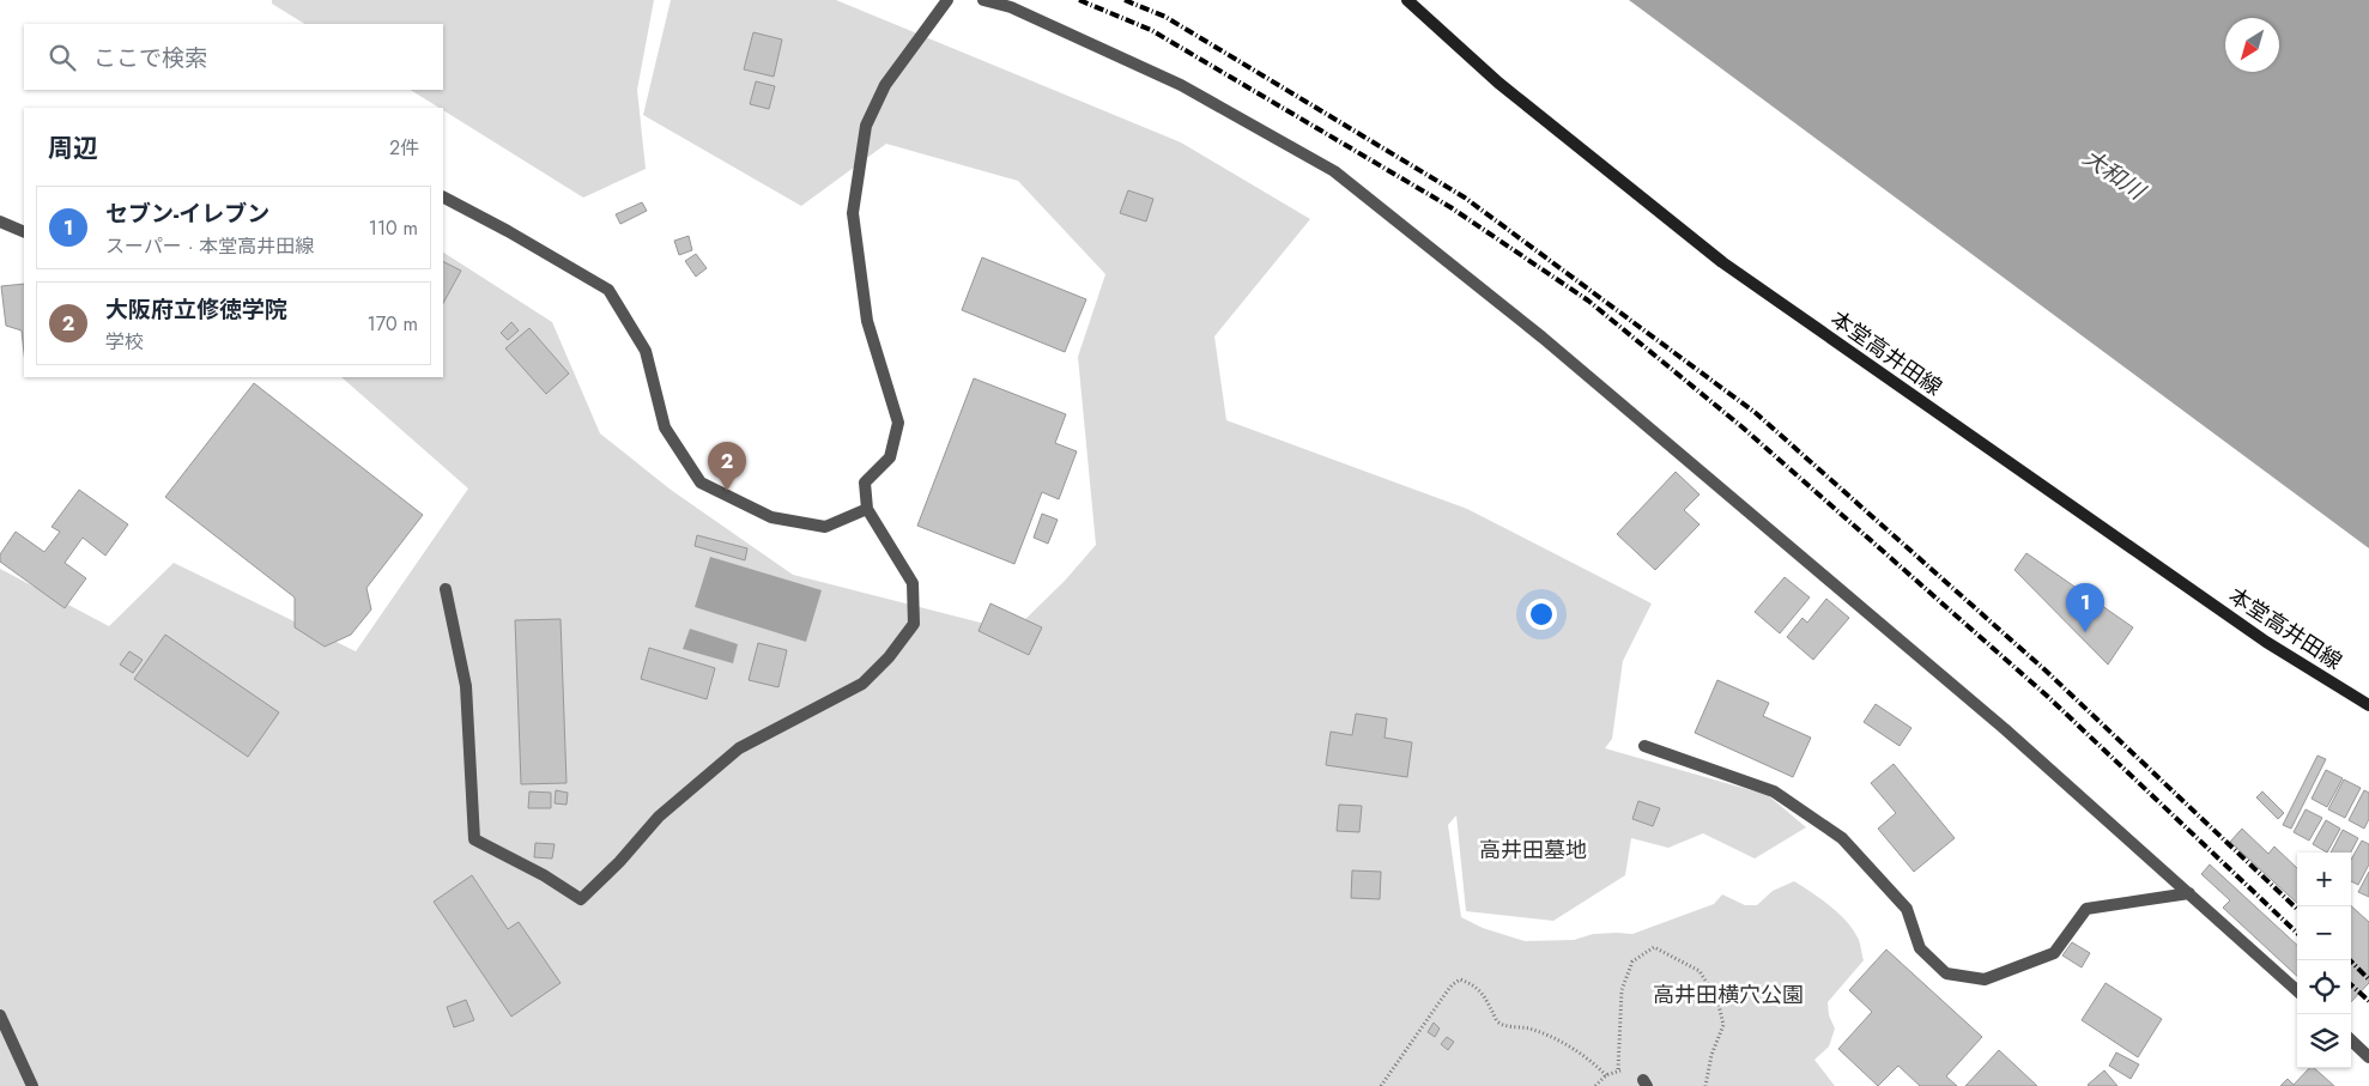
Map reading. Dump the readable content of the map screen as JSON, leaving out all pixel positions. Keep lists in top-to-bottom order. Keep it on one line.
{"streets":{"main road":["本堂高井田線"]},"water":["大和川"],"parks":["高井田墓地","高井田横穴公園"],"north":"bottom left","page":{"search":"ここで検索","heading":["周辺","2件"],"list":[{"mark":"1","name":"セブン-イレブン","note":"スーパー · 本堂高井田線","value":"110 m"},{"mark":"2","name":"大阪府立修徳学院","note":"学校","value":"170 m"}],"pins":["2","1"],"map_buttons":["+","−"]}}
